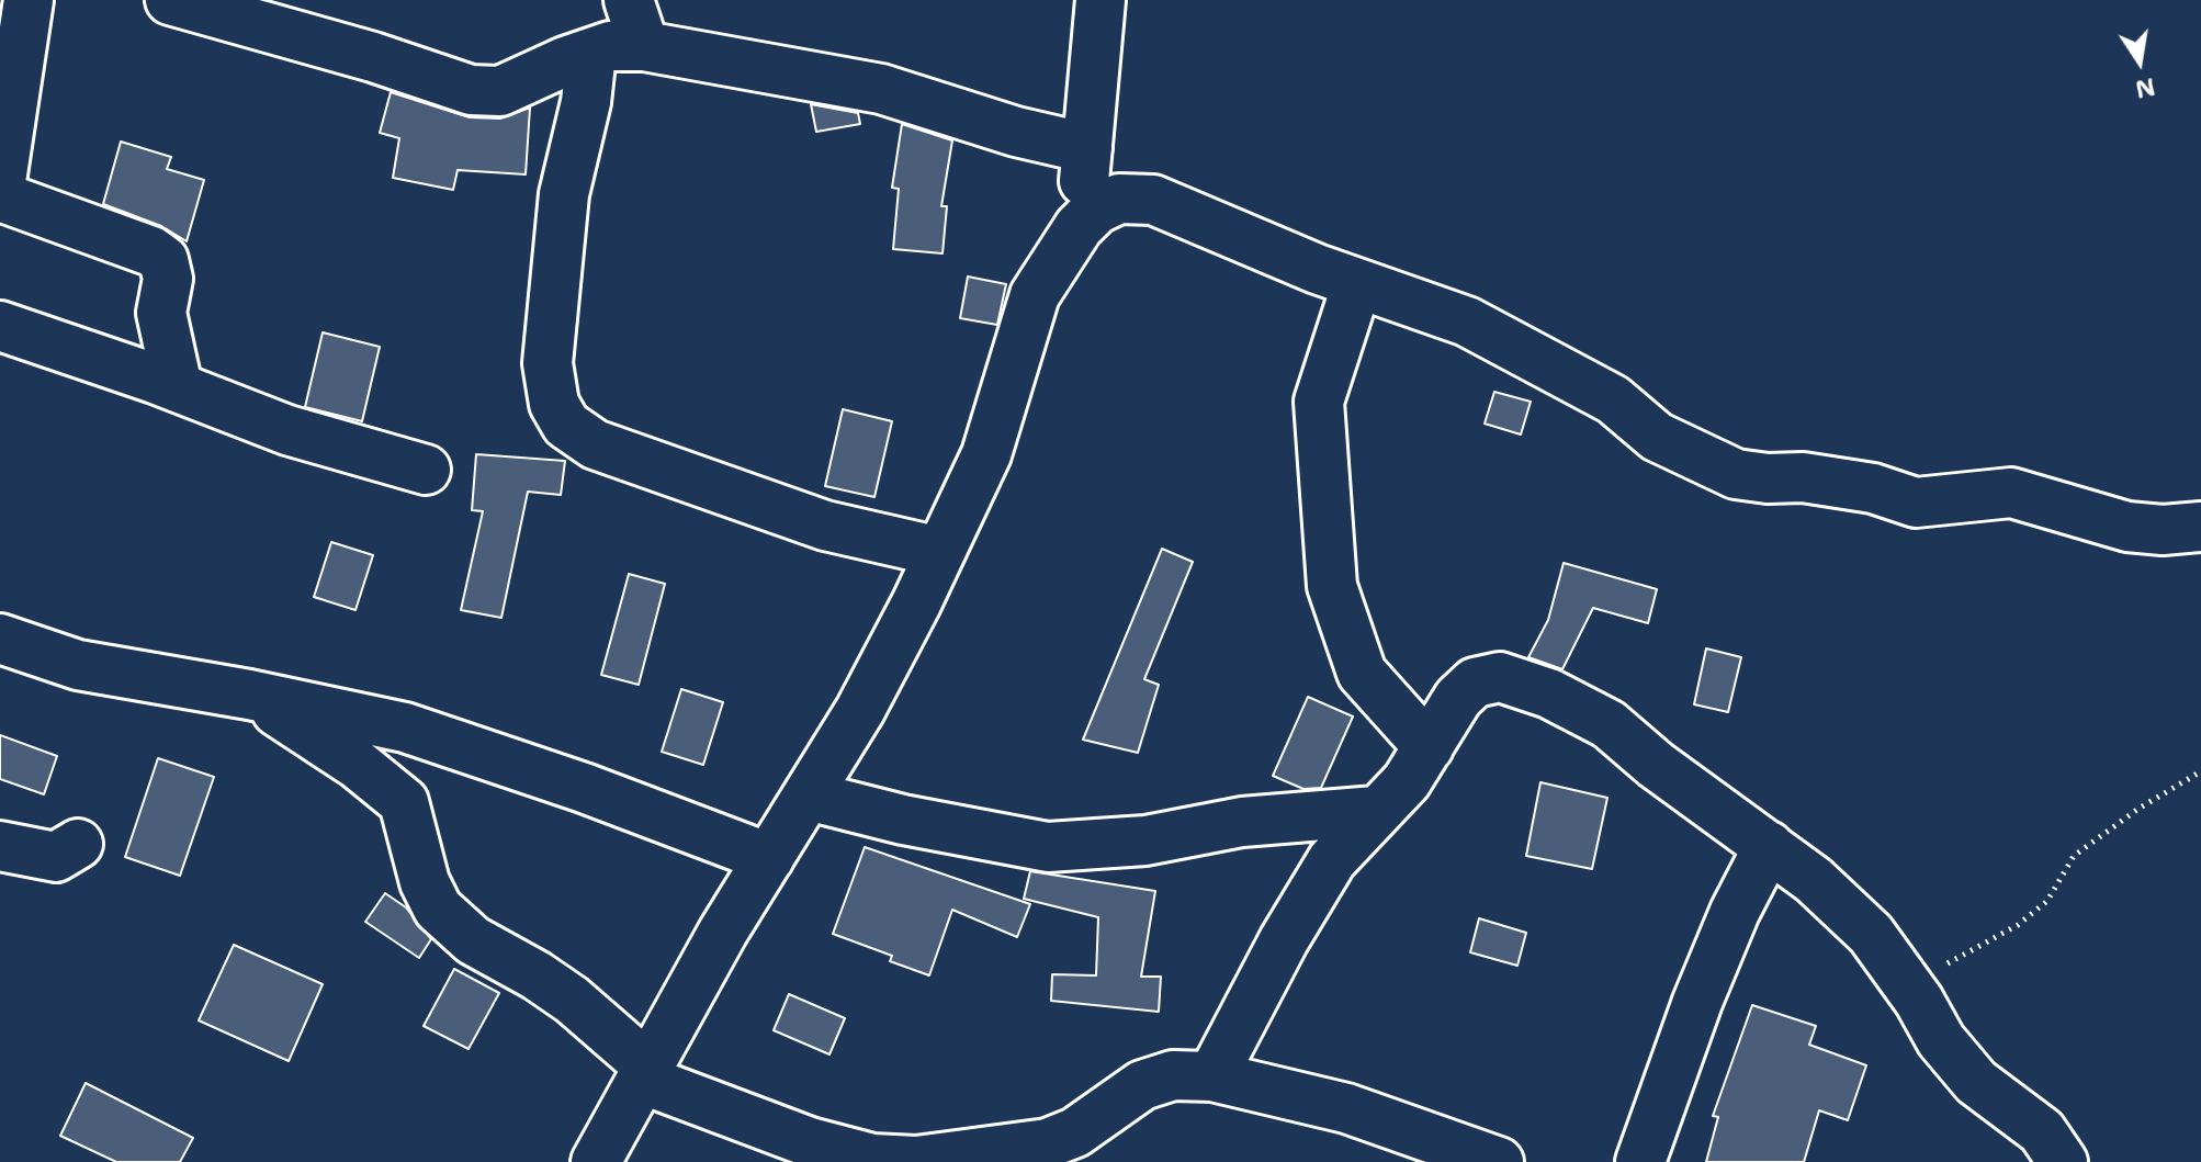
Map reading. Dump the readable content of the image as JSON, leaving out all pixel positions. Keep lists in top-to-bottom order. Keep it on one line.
{"north":"bottom"}
